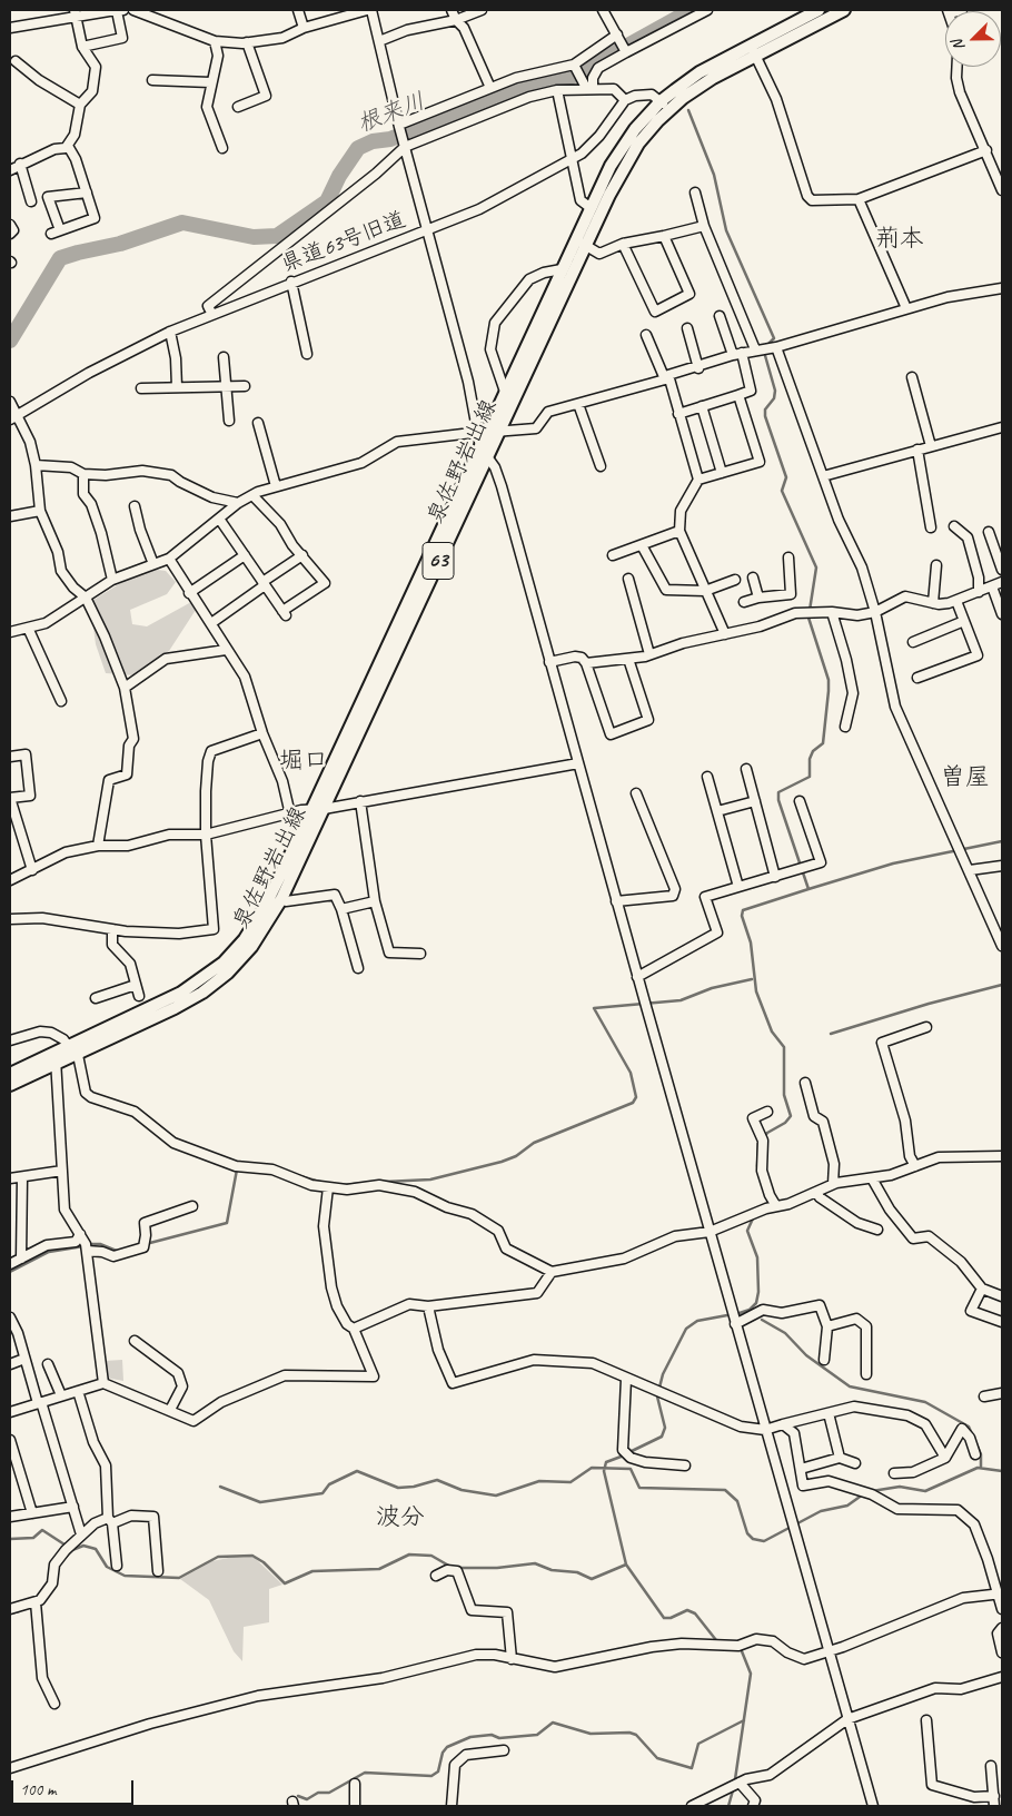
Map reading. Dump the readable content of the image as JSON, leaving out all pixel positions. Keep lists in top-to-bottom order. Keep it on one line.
{"streets":{"main road":["泉佐野岩出線","63"],"street":["県道63号旧道"]},"districts":["荊本","堀口","曽屋","波分"],"water":["根来川"],"scale_bar":"100 m","north":"bottom left"}
